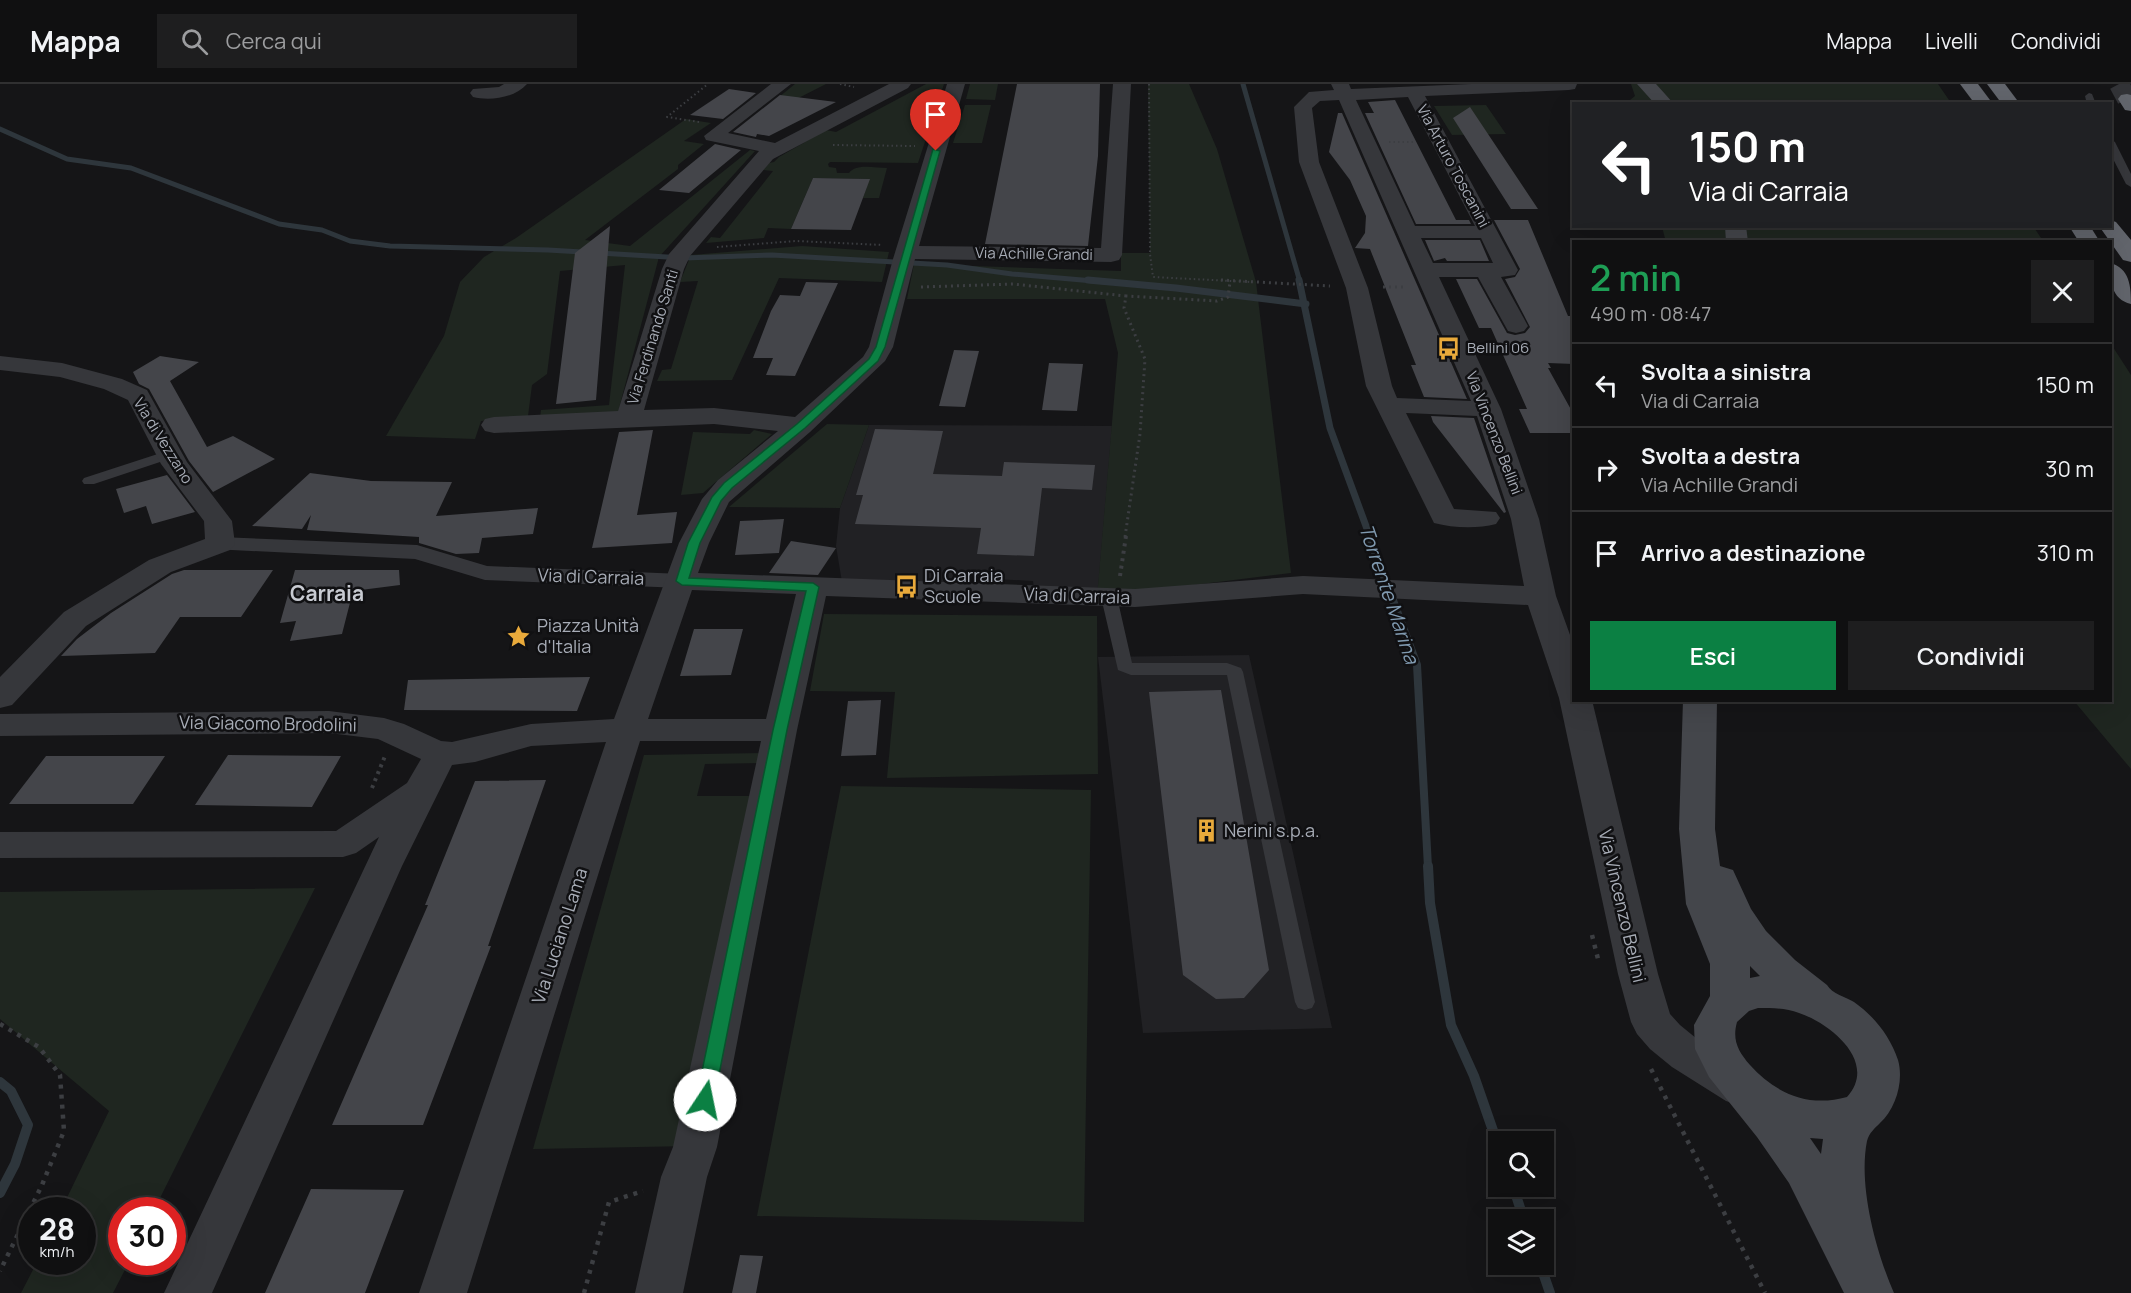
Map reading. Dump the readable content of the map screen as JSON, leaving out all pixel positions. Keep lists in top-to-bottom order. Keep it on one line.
{"streets":{"main road":["Via Vincenzo Bellini"],"street":["Via Arturo Toscanini","Via Achille Grandi","Via Ferdinando Santi","Via di Vezzano","Via di Carraia","Via Giacomo Brodolini","Via Luciano Lama"]},"crossings":[["Via Arturo Toscanini","Via Vincenzo Bellini"],["Via Vincenzo Bellini","Via di Carraia"],["Via di Vezzano","Via di Carraia"],["Via di Carraia","Via Luciano Lama"],["Via Giacomo Brodolini","Via Luciano Lama"]],"districts":["Carraia"],"water":["Torrente Marina"],"places":{"bus stop":["Bellini 06","Di Carraia Scuole"],"place":["Piazza Unità d'Italia"],"building":["Nerini s.p.a."]},"page":{"header":"Mappa","search":"Cerca qui","nav":["Mappa","Livelli","Condividi"],"turn":["150 m","Via di Carraia"],"heading":["2 min","490 m · 08:47"],"list":[{"name":"Svolta a sinistra","note":"Via di Carraia","value":"150 m"},{"name":"Svolta a destra","note":"Via Achille Grandi","value":"30 m"},{"name":"Arrivo a destinazione","value":"310 m"}],"buttons":["Esci","Condividi"],"speed":"28 km/h","limit":"30"}}
